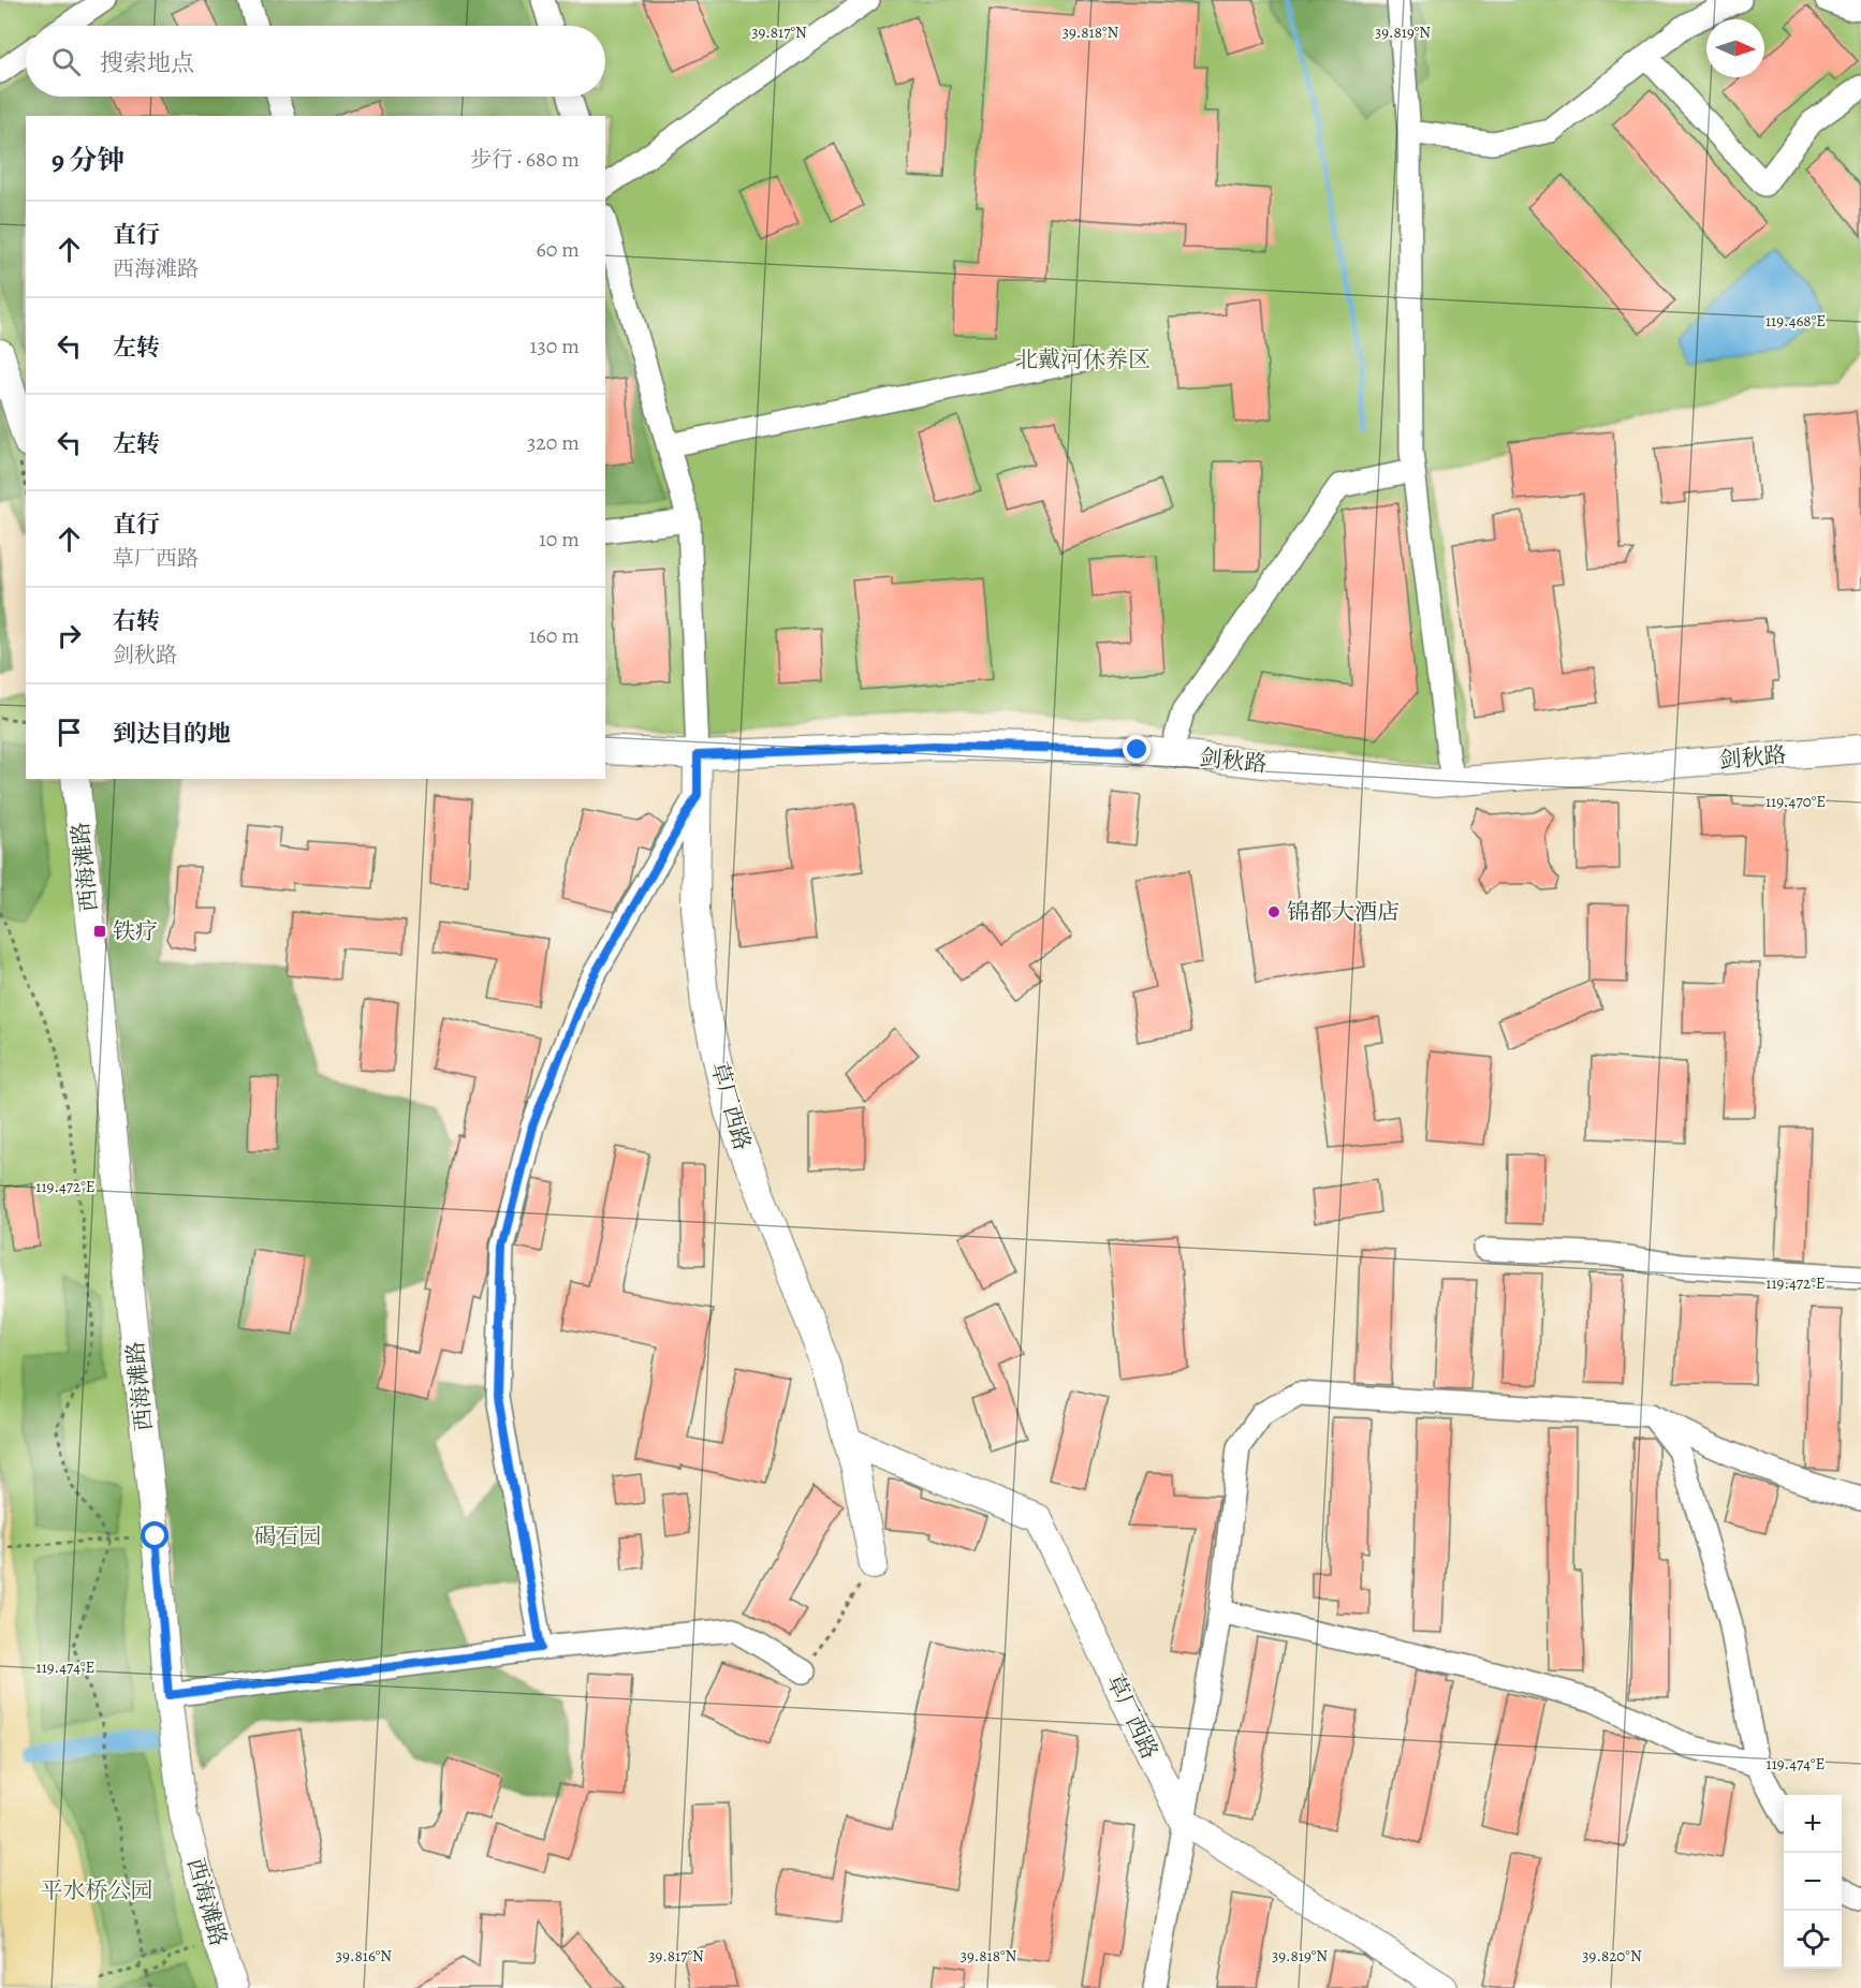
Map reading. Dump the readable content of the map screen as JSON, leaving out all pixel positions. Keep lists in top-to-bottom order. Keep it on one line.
{"streets":{"main road":["剑秋路","西海滩路","草厂西路"]},"crossings":[["剑秋路","草厂西路"]],"parks":["北戴河休养区","碣石园","平水桥公园"],"places":{"other":["锦都大酒店"],"transit":["铁疗"]},"north":"right","page":{"search":"搜索地点","heading":["9 分钟","步行 · 680 m"],"list":[["直行","西海滩路","60 m"],["左转","130 m"],["左转","320 m"],["直行","草厂西路","10 m"],["右转","剑秋路","160 m"],"到达目的地"],"map_buttons":["+","−"]},"coordinates":["39.817°N","39.818°N","39.819°N","119.468°E","119.470°E","119.472°E","119.474°E","39.816°N","39.820°N"]}
